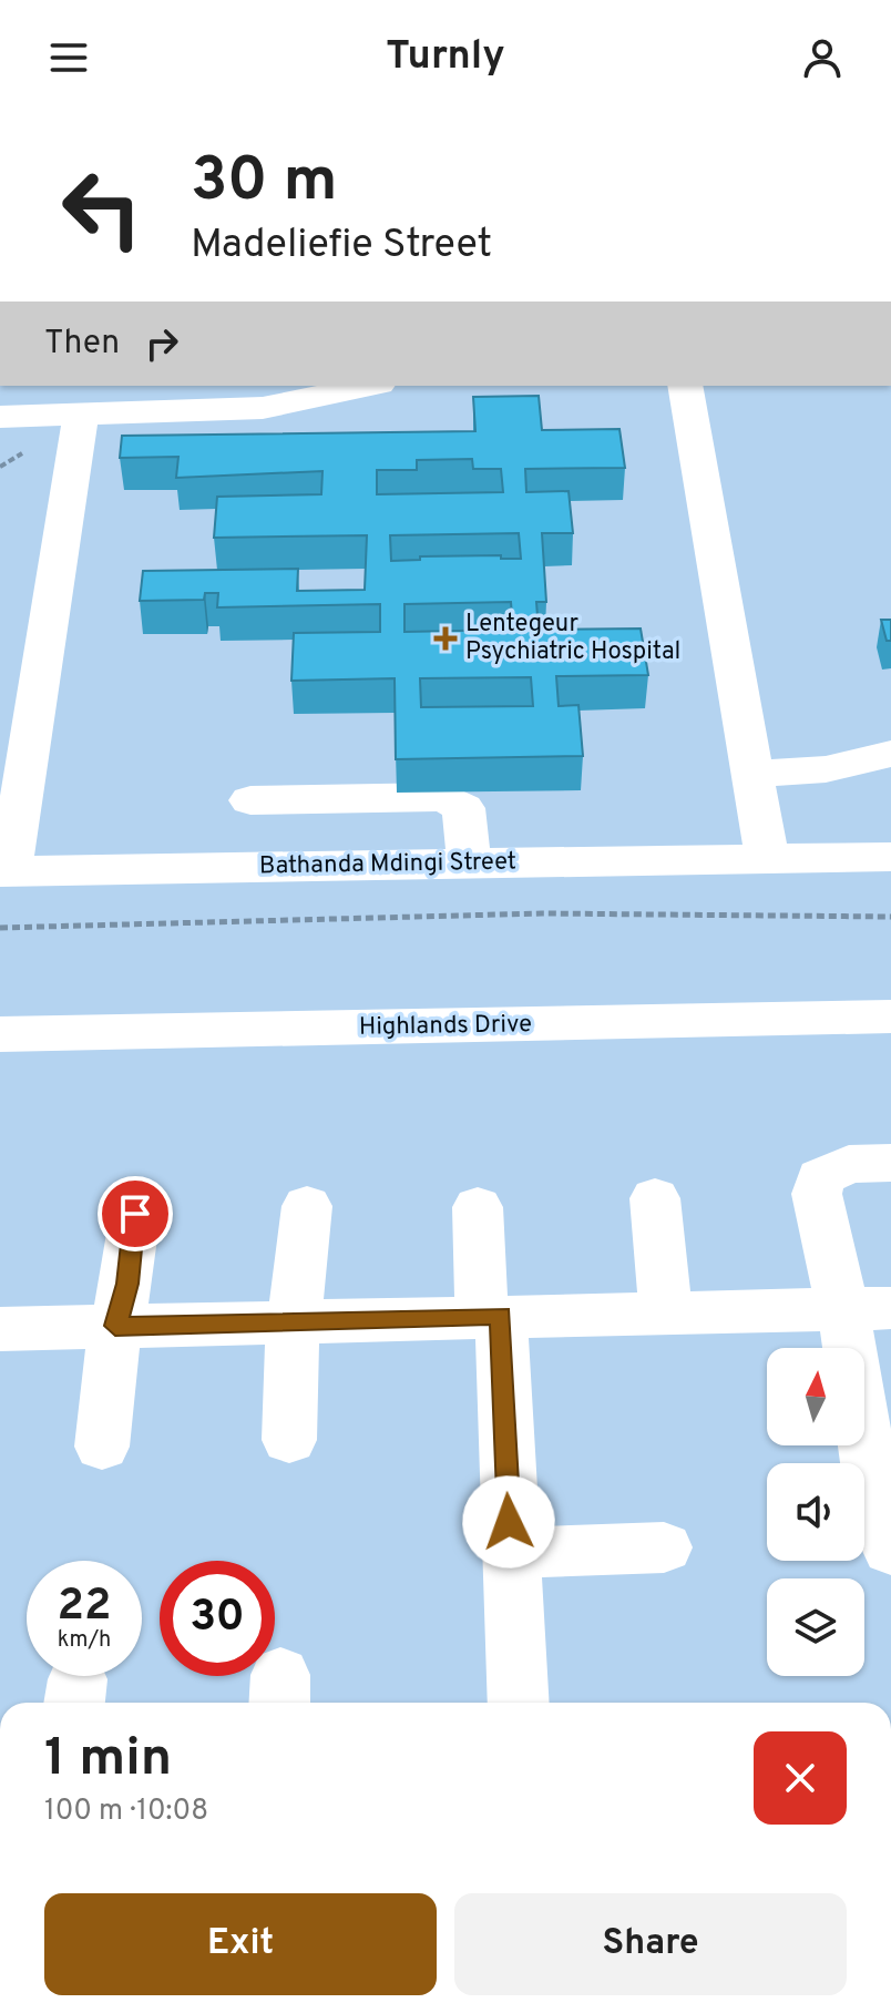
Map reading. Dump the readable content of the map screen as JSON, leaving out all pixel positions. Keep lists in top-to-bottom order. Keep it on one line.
{"streets":{"street":["Bathanda Mdingi Street","Highlands Drive"]},"places":{"health":["Lentegeur Psychiatric Hospital"]},"north":"top","page":{"header":"Turnly","turn":["30 m","Madeliefie Street"],"then":"Then","speed":"22 km/h","limit":"30","heading":["1 min","100 m · 10:08"],"buttons":["Exit","Share"]}}
